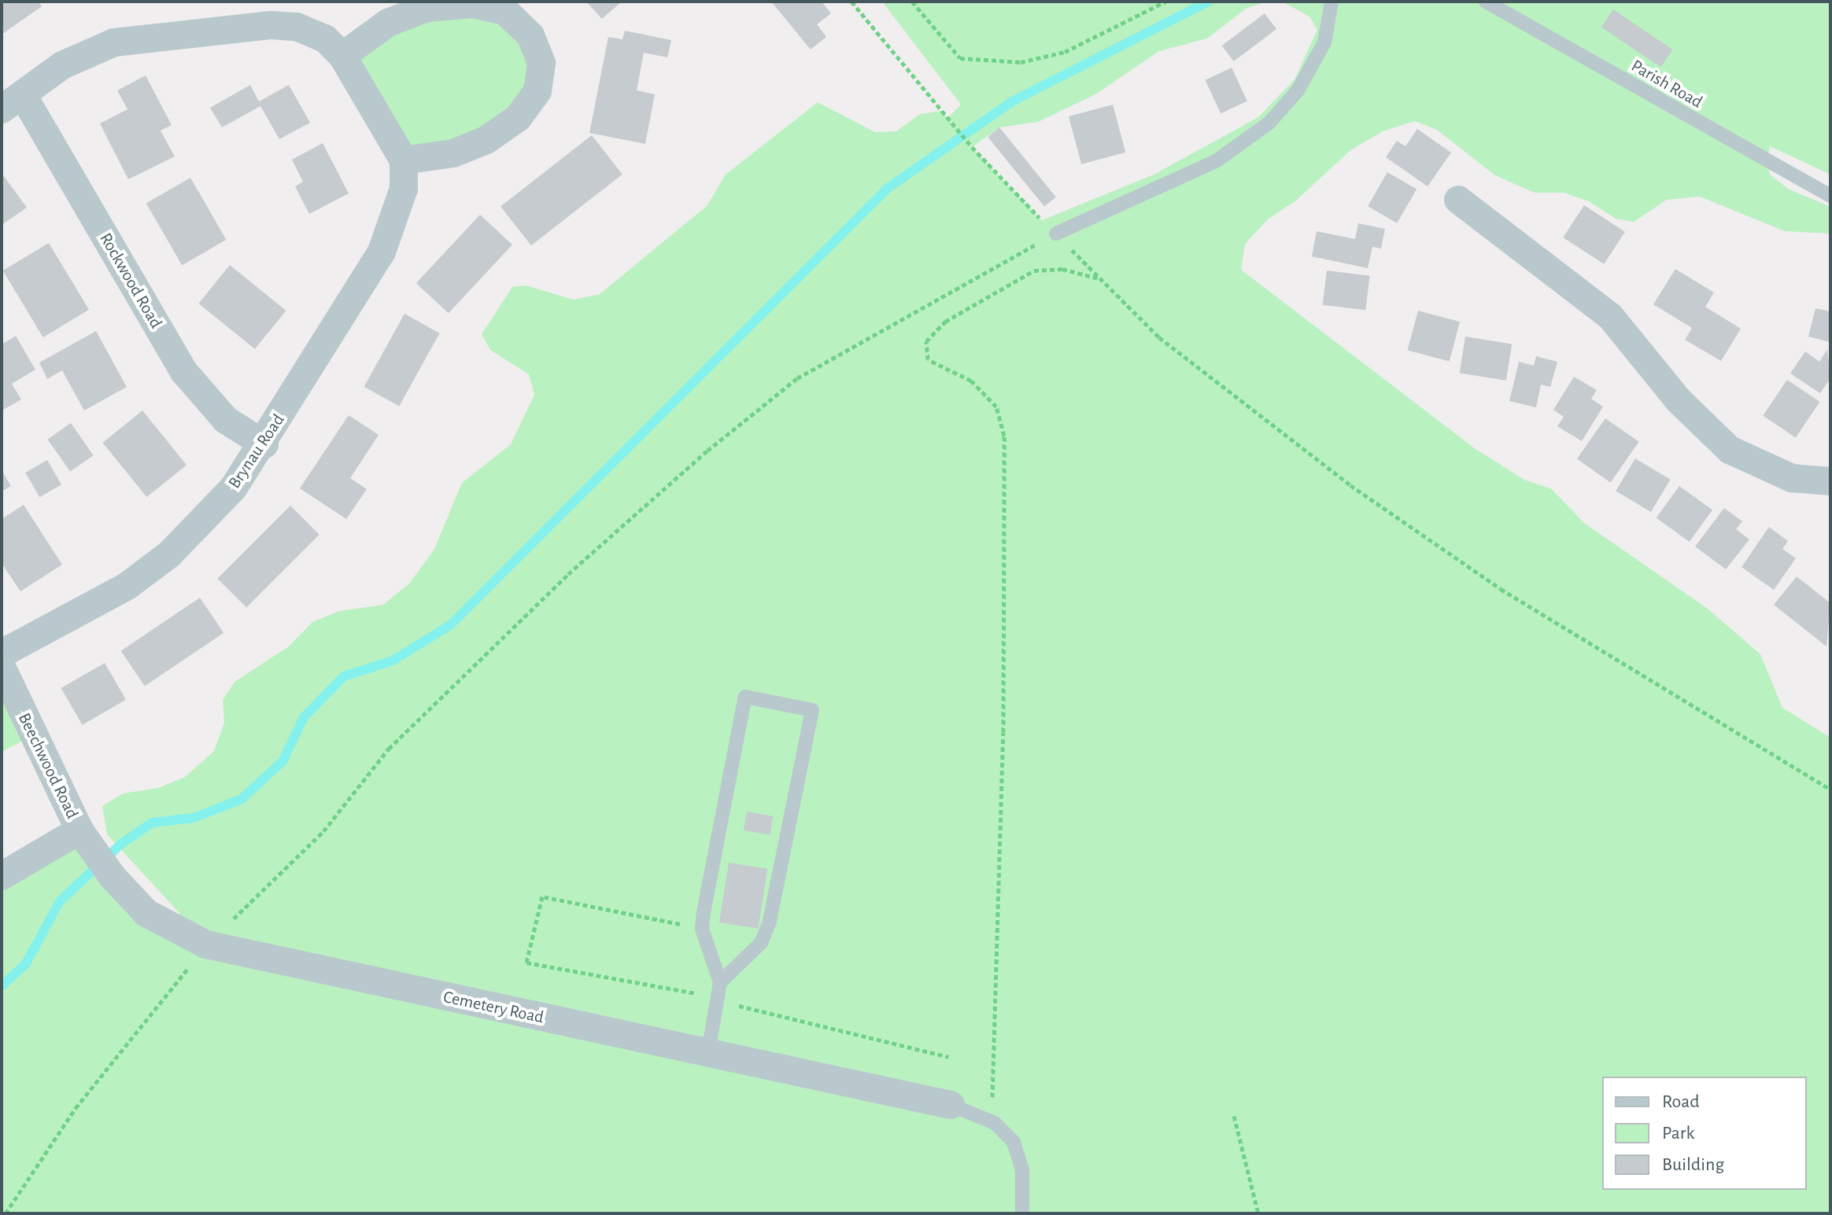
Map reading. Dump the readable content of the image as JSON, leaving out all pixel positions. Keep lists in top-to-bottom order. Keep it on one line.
{"streets":{"street":["Rockwood Road","Brynau Road","Beechwood Road","Cemetery Road"],"lane":["Parish Road"]},"crossings":[["Rockwood Road","Brynau Road"],["Beechwood Road","Cemetery Road"]],"legend":["Road","Park","Building"]}
